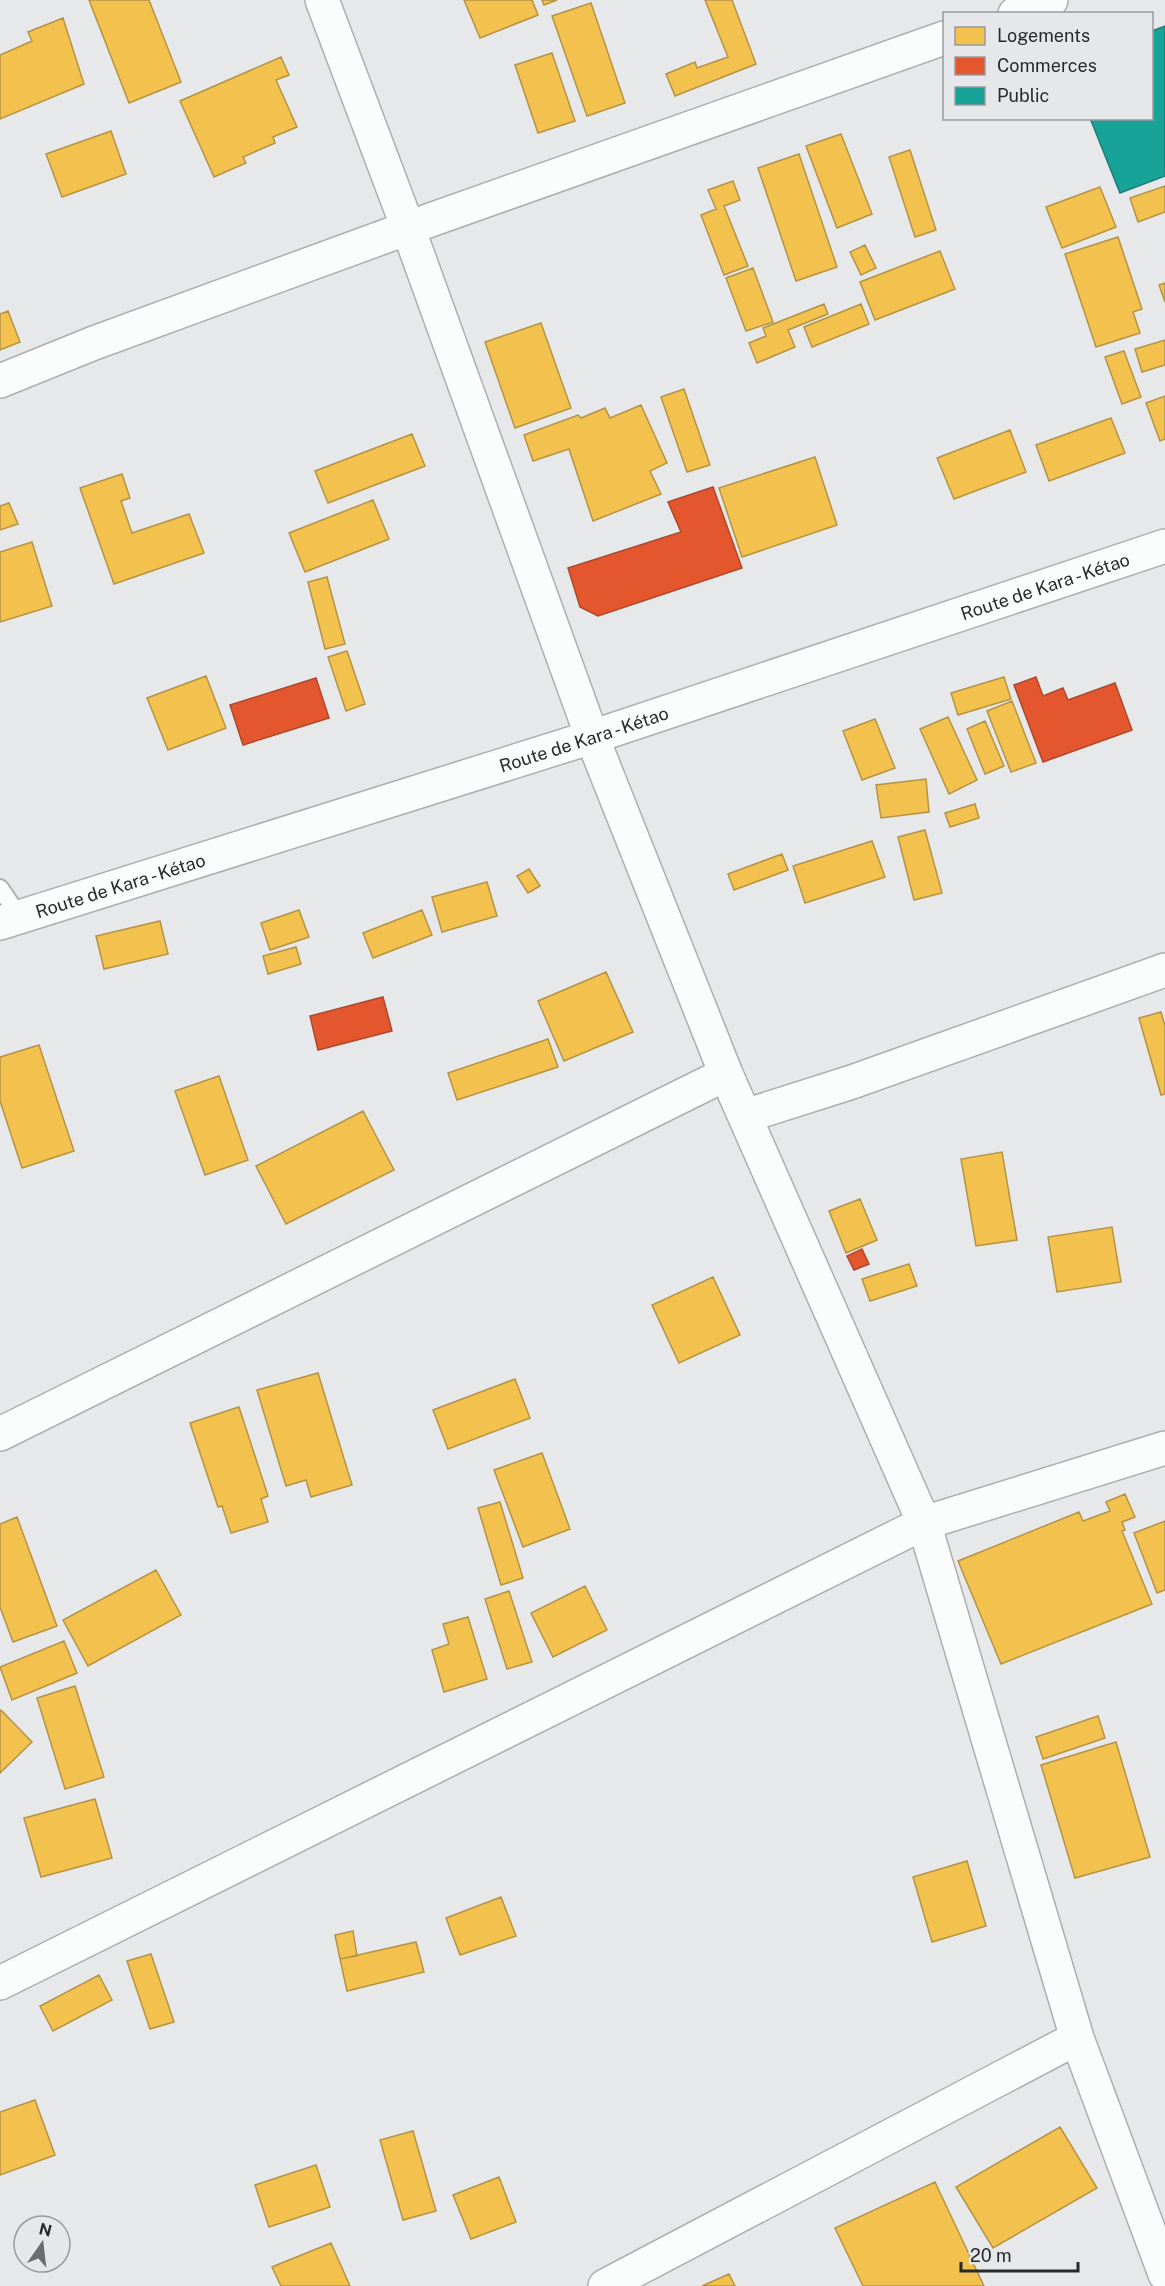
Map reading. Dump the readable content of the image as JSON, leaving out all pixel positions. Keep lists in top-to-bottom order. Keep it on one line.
{"streets":{"street":["Route de Kara - Kétao"]},"legend":["Logements","Commerces","Public"],"scale_bar":"20 m","north":"top"}
